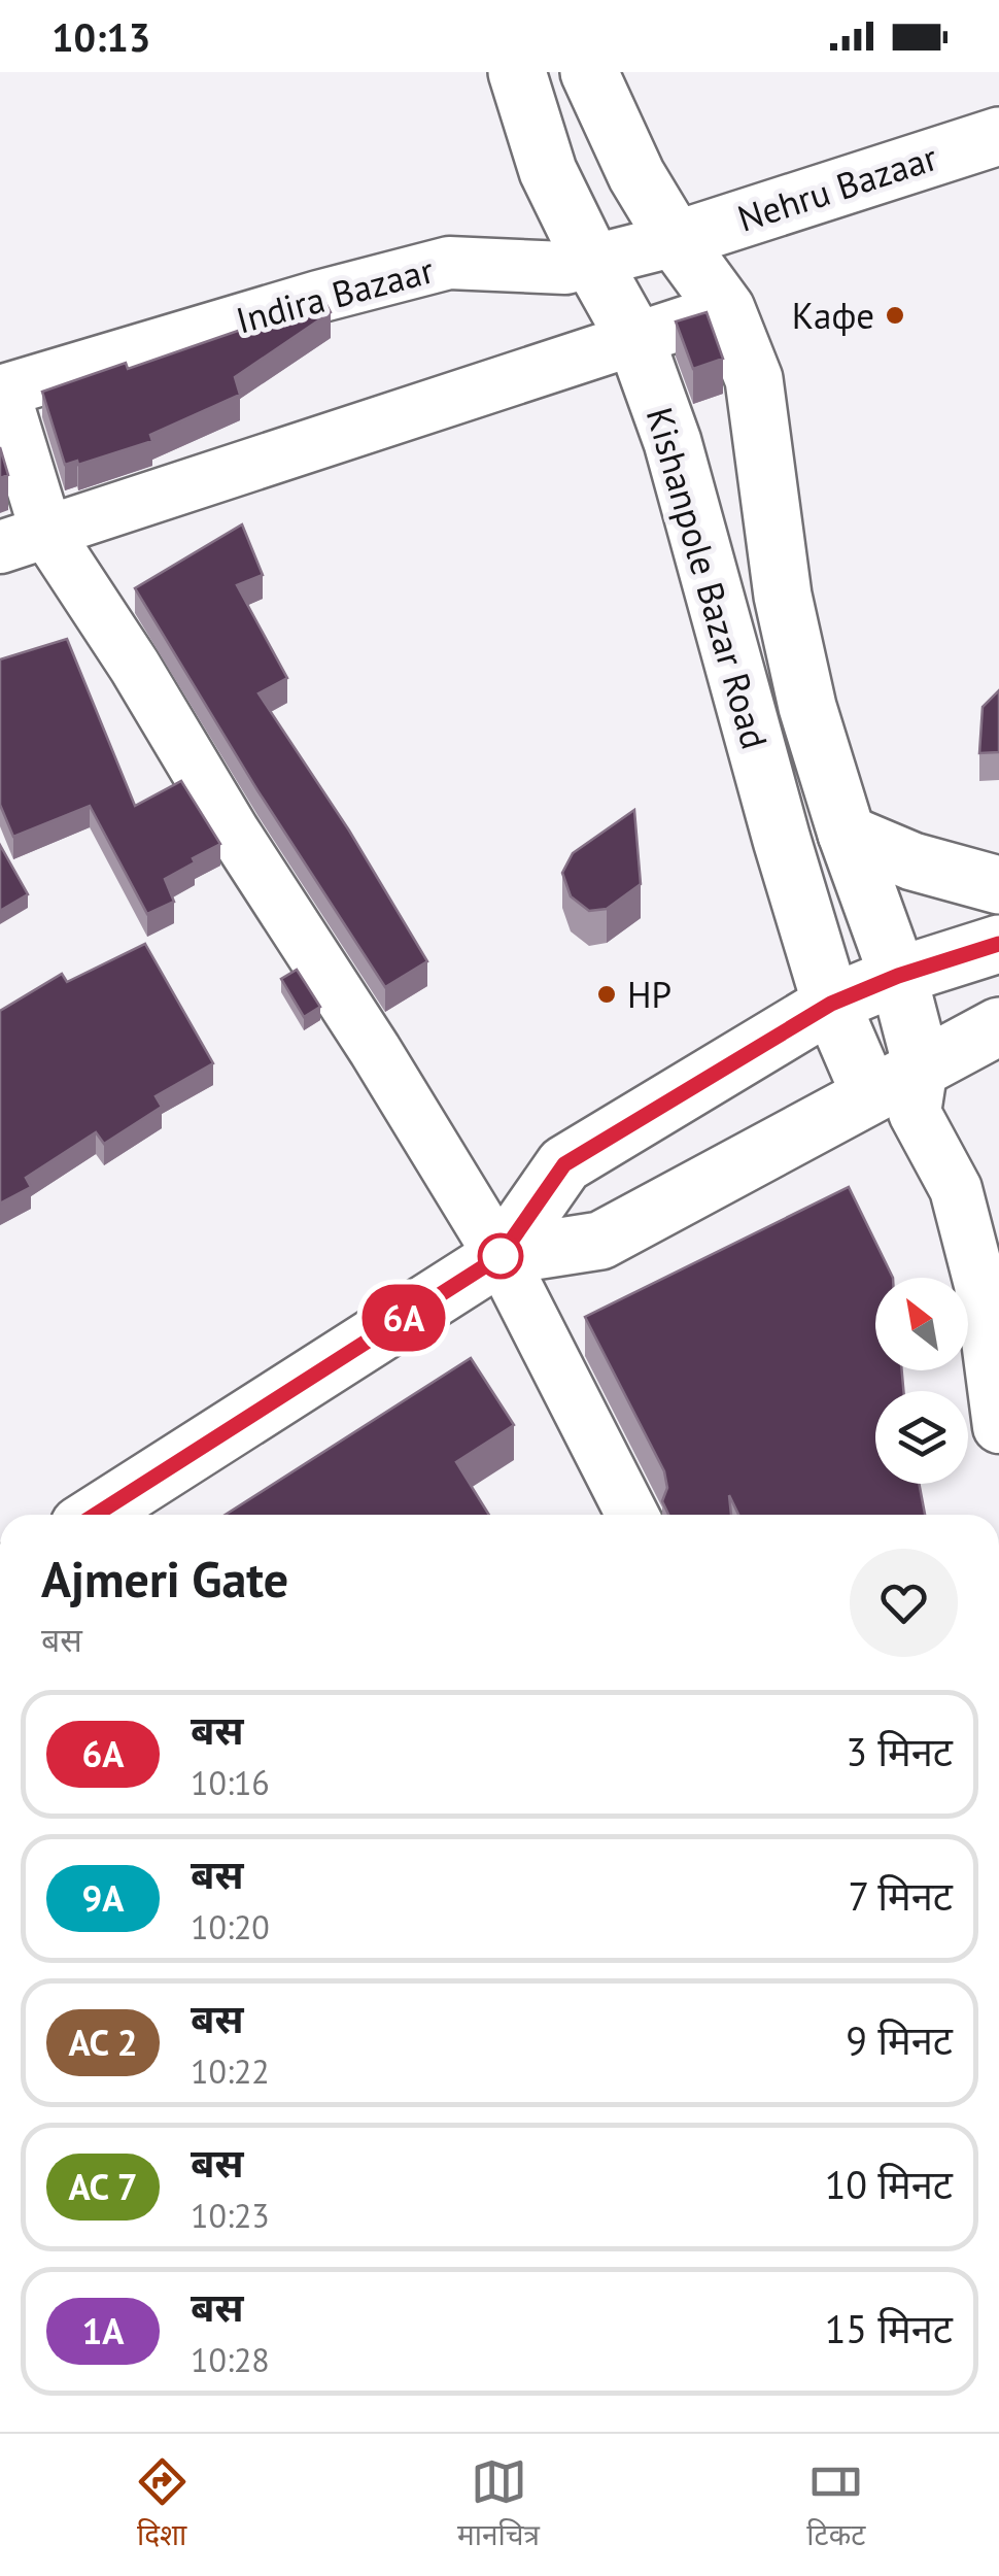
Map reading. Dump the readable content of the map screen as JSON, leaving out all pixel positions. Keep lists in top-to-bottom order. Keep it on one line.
{"streets":{"main road":["Nehru Bazaar","Kishanpole Bazar Road"],"street":["Indira Bazaar"]},"crossings":[["Nehru Bazaar","Indira Bazaar"],["Indira Bazaar","Kishanpole Bazar Road"]],"places":["Кафе","HP"],"lines":["bus line 6A"],"north":"top left","page":{"status":"10:13","on_map":"6A","heading":["Ajmeri Gate","बस"],"list":[{"mark":"6A","name":"बस","note":"10:16","value":"3 मिनट"},{"mark":"9A","name":"बस","note":"10:20","value":"7 मिनट"},{"mark":"AC 2","name":"बस","note":"10:22","value":"9 मिनट"},{"mark":"AC 7","name":"बस","note":"10:23","value":"10 मिनट"},{"mark":"1A","name":"बस","note":"10:28","value":"15 मिनट"}],"tabs":["दिशा","मानचित्र","टिकट"]}}
